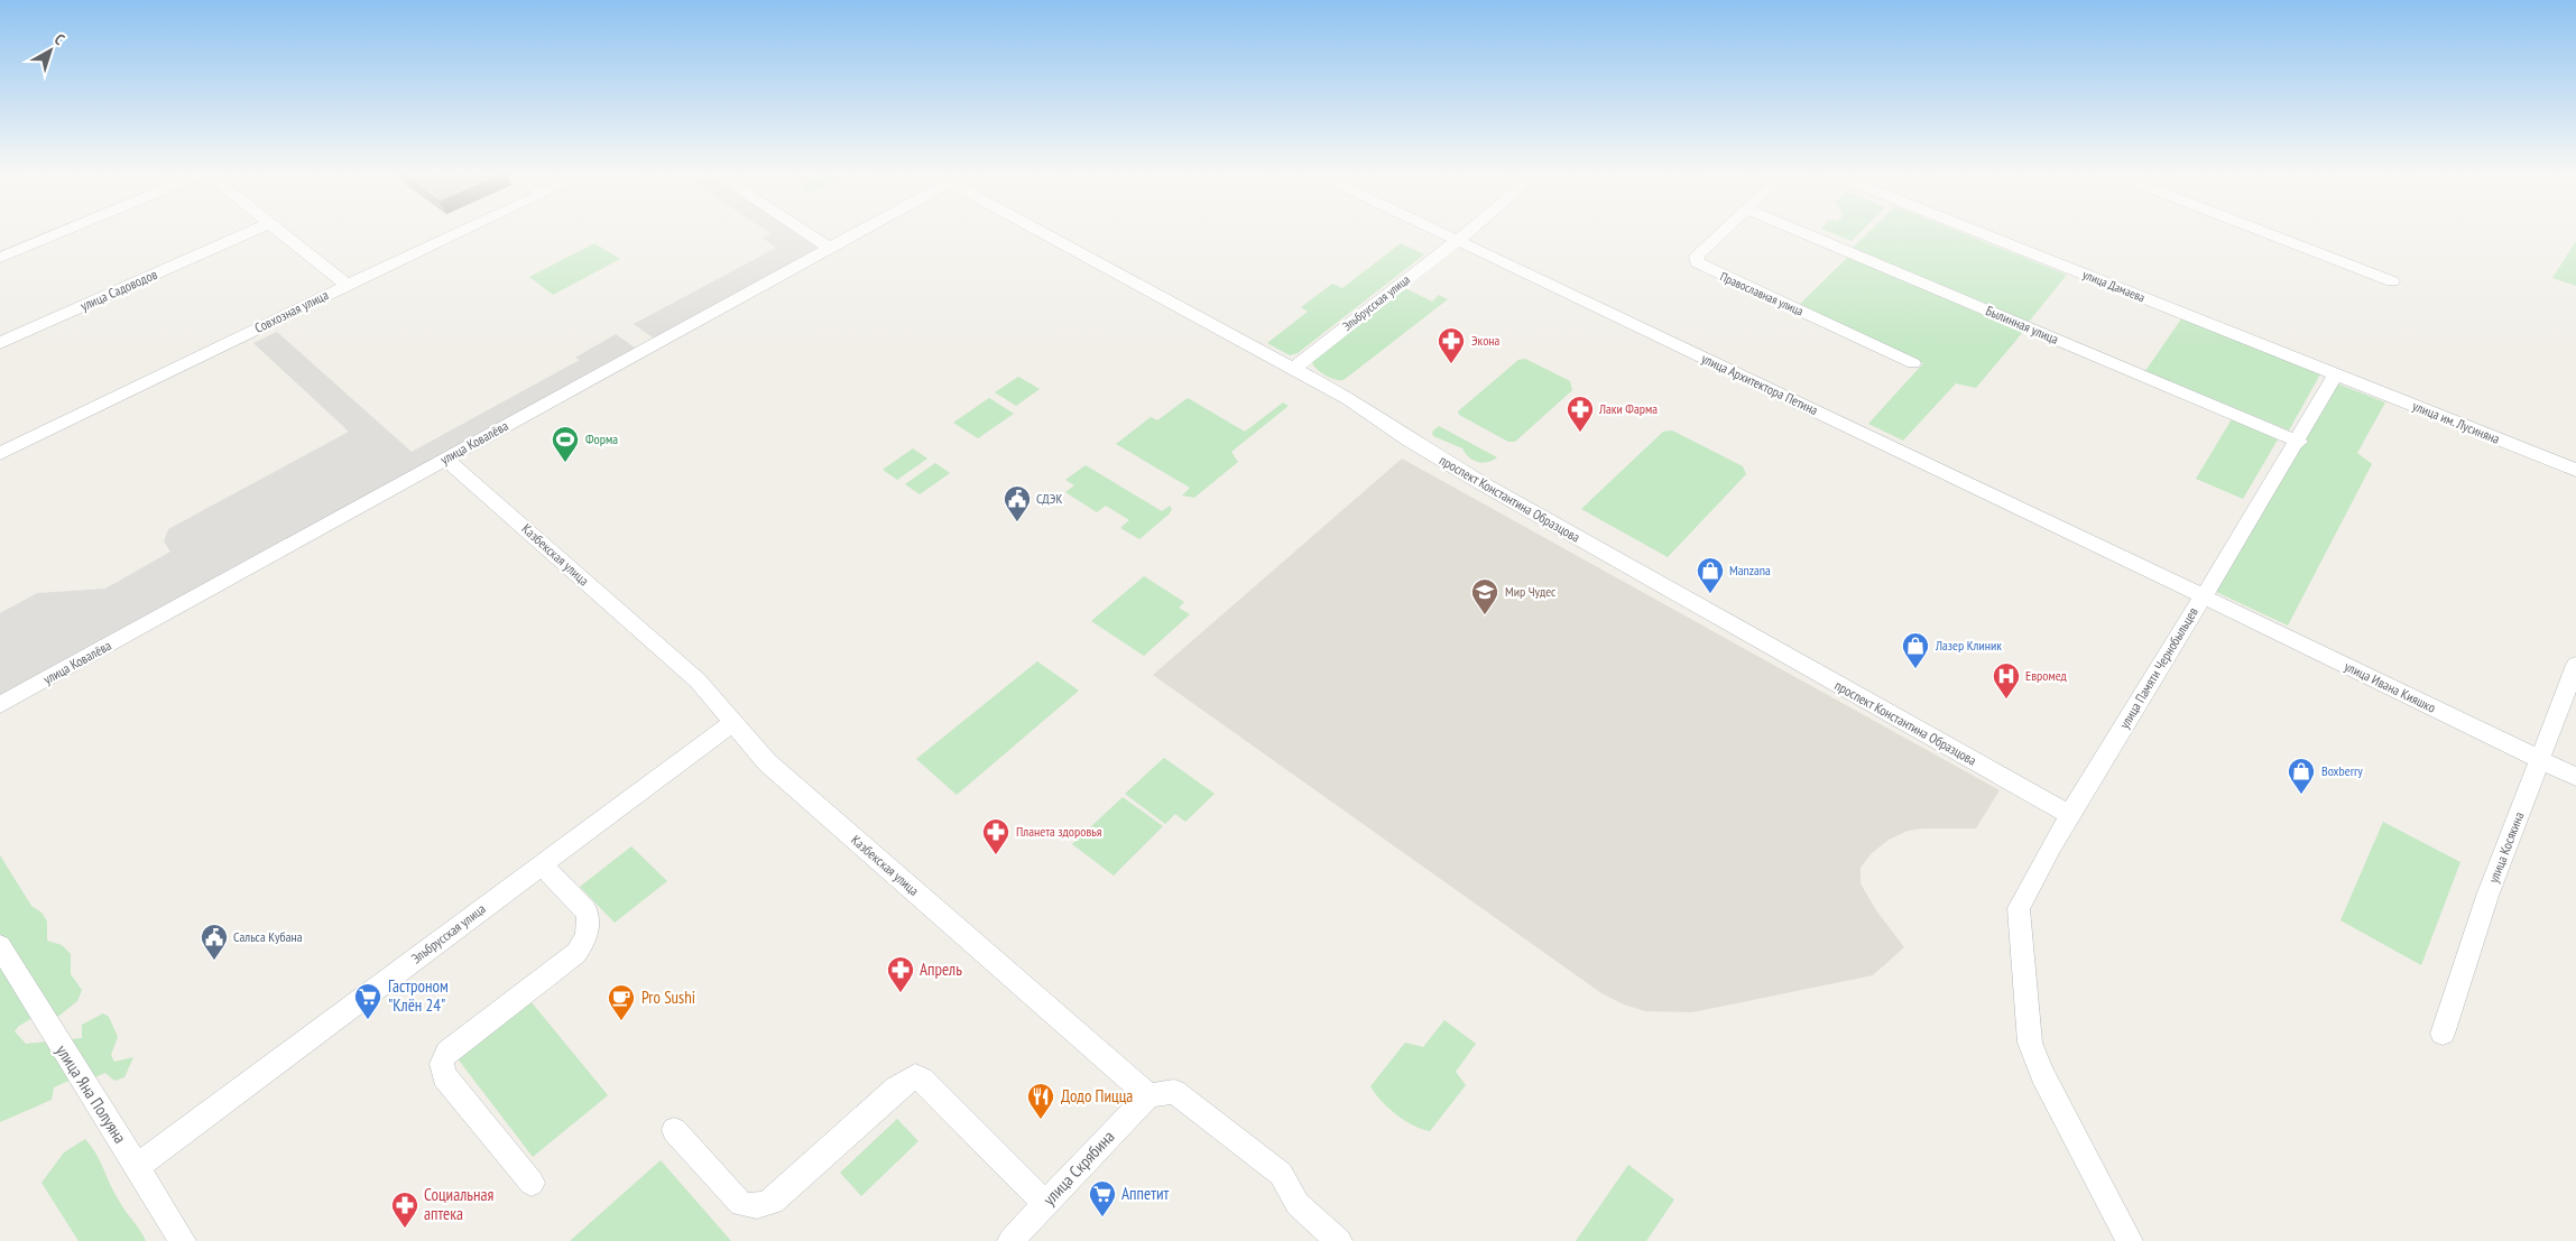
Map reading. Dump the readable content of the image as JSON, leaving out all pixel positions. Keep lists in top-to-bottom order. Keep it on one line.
{"streets":{"street":["улица Дамаева","улица Садоводов","Православная улица","Эльбрусская улица","Совхозная улица","Былинная улица","улица Архитектора Петина","улица им. Лусиняна","улица Ковалёва","проспект Константина Образцова","Казбекская улица","улица Памяти Чернобыльцев","улица Ивана Кияшко","улица Косякина","улица Яна Полуяна","улица Скрябина"]},"crossings":[["улица Дамаева","улица им. Лусиняна"],["улица Дамаева","улица Памяти Чернобыльцев"],["Эльбрусская улица","улица Архитектора Петина"],["Эльбрусская улица","проспект Константина Образцова"],["Эльбрусская улица","Казбекская улица"],["Эльбрусская улица","улица Яна Полуяна"],["Былинная улица","улица Памяти Чернобыльцев"],["улица Архитектора Петина","улица Памяти Чернобыльцев"],["улица Архитектора Петина","улица Ивана Кияшко"],["улица им. Лусиняна","улица Памяти Чернобыльцев"],["улица Ковалёва","Казбекская улица"],["проспект Константина Образцова","улица Памяти Чернобыльцев"],["Казбекская улица","улица Скрябина"],["улица Памяти Чернобыльцев","улица Ивана Кияшко"],["улица Ивана Кияшко","улица Косякина"]],"places":{"pharmacy":["Экона","Лаки Фарма","Планета здоровья","Апрель","Социальная аптека"],"sports":["Форма"],"public building":["СДЭК","Сальса Кубана"],"shop":["Manzana","Лазер Клиник","Boxberry"],"school or university":["Мир Чудес"],"hospital":["Евромед"],"supermarket":["Гастроном \"Клён 24\"","Аппетит"],"cafe":["Pro Sushi"],"restaurant":["Додо Пицца"]},"north":"top right"}
